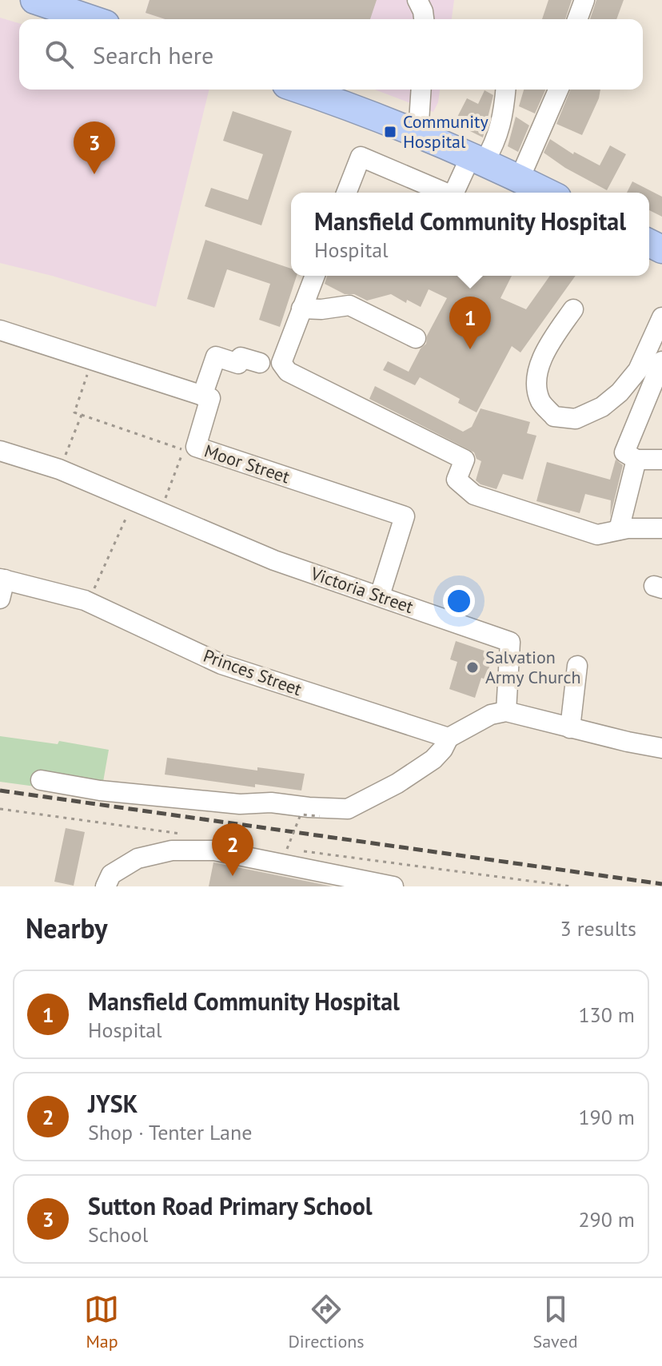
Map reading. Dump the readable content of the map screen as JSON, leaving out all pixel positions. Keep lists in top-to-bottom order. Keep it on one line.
{"streets":{"street":["Moor Street","Victoria Street","Princes Street"]},"crossings":[["Moor Street","Victoria Street"]],"places":{"transit":["Community Hospital"],"other":["Salvation Army Church"]},"page":{"search":"Search here","pins":["3","1","2"],"popup":["Mansfield Community Hospital","Hospital"],"heading":["Nearby","3 results"],"list":[{"mark":"1","name":"Mansfield Community Hospital","note":"Hospital","value":"130 m"},{"mark":"2","name":"JYSK","note":"Shop · Tenter Lane","value":"190 m"},{"mark":"3","name":"Sutton Road Primary School","note":"School","value":"290 m"}],"nav":["Map","Directions","Saved"]}}
